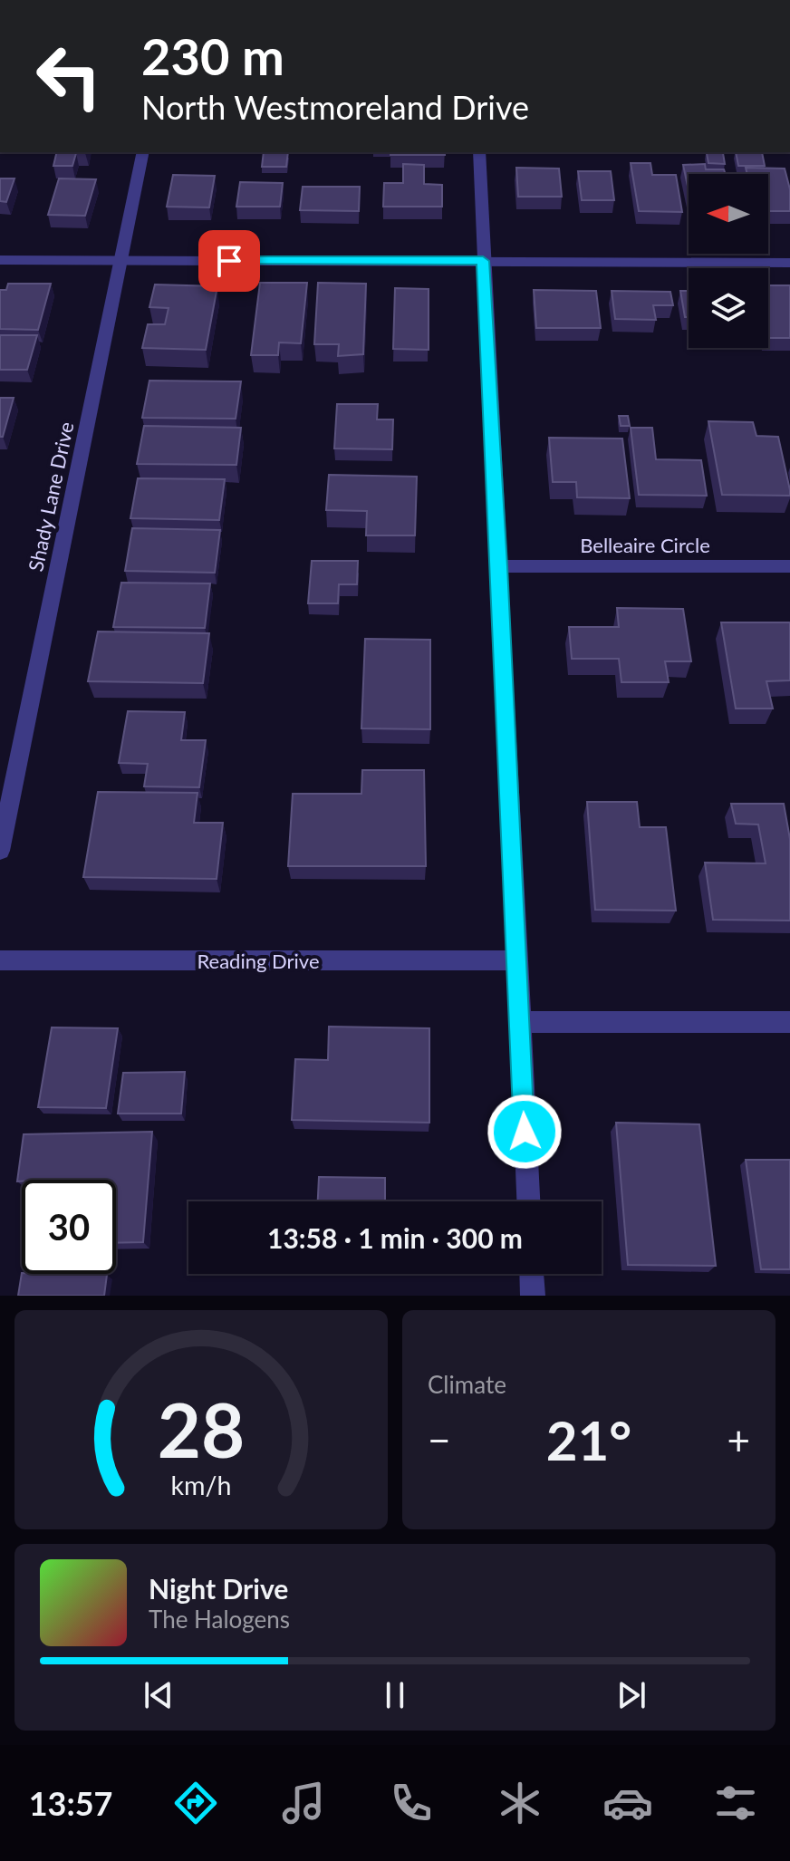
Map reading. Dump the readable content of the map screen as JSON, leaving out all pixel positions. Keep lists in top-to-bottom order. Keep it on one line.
{"streets":{"street":["Shady Lane Drive","Belleaire Circle","Reading Drive"]},"north":"left","page":{"turn":["230 m","North Westmoreland Drive"],"limit":"30","trip":"13:58 · 1 min · 300 m","tile":"Climate","heat":["−","21°","+"],"song":["Night Drive","The Halogens"],"tabs":"13:57","gauge":["28","km/h"]}}
